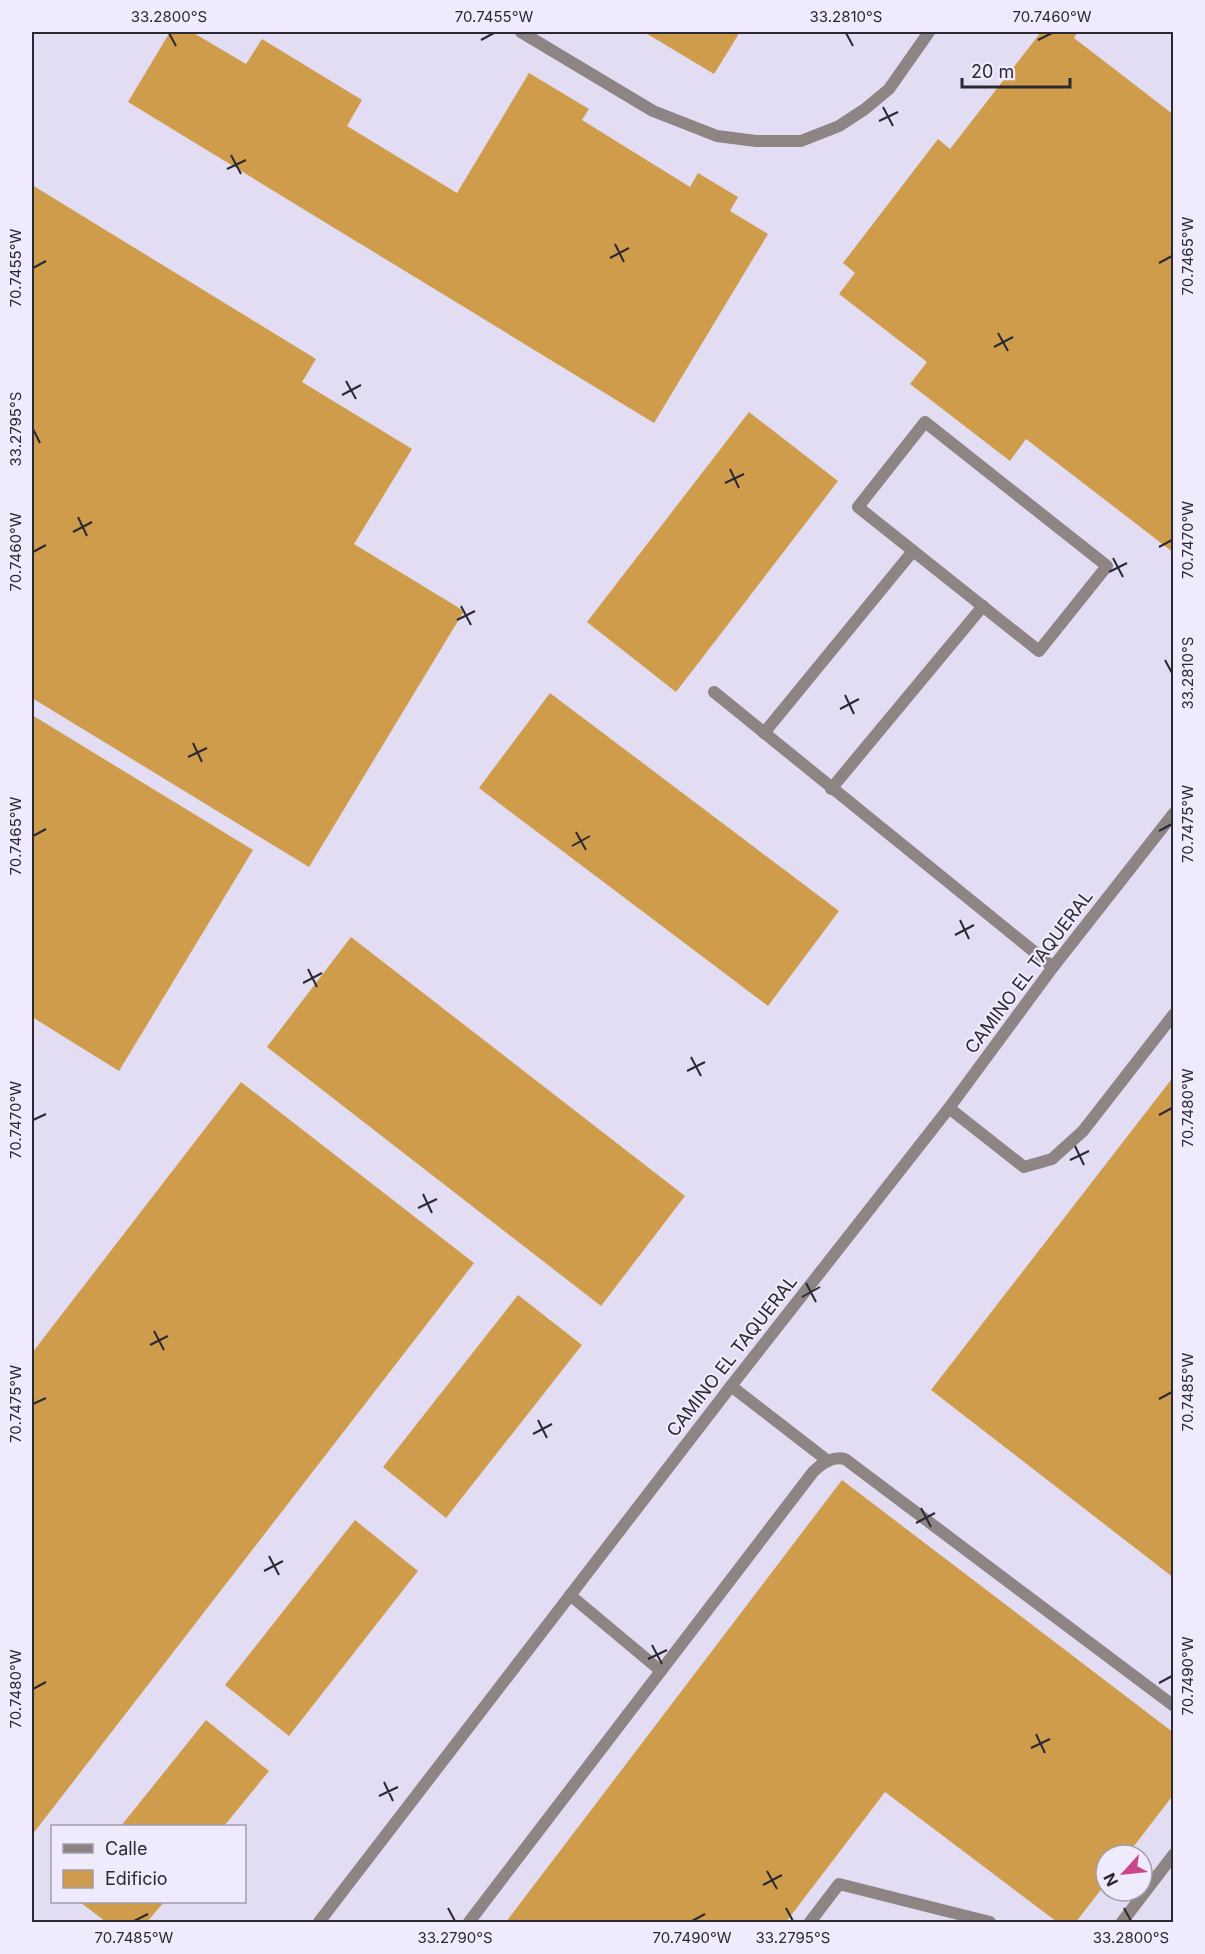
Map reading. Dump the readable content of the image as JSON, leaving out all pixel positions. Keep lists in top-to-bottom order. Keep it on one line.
{"streets":{"street":["CAMINO EL TAQUERAL"]},"legend":["Calle","Edificio"],"scale_bar":"20 m","north":"bottom left","coordinates":["33.2800°S","70.7455°W","33.2810°S","70.7460°W","70.7465°W","33.2795°S","70.7470°W","70.7475°W","70.7480°W","70.7485°W","70.7490°W","33.2790°S"]}
